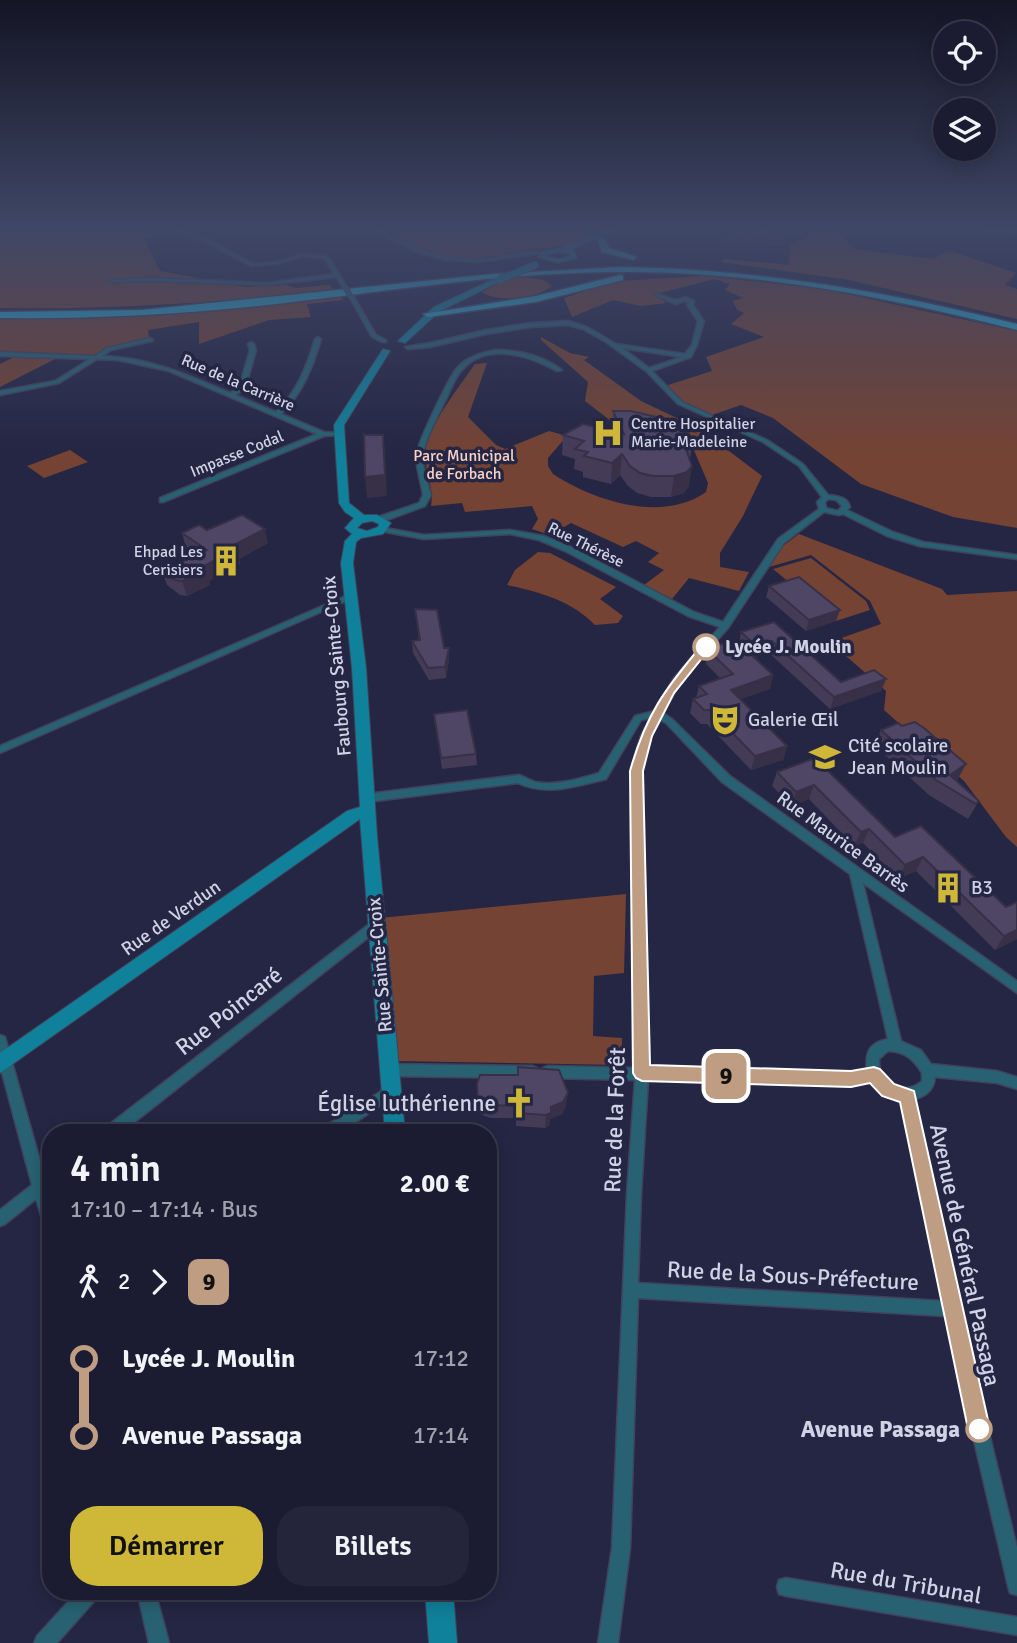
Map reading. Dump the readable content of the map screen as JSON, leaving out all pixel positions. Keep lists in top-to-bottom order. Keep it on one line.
{"streets":{"main road":["Faubourg Sainte-Croix","Rue de Verdun","Rue Sainte-Croix"],"street":["Rue de la Carrière","Impasse Codal","Rue Thérèse","Rue Maurice Barrès","Rue Poincaré","Rue de la Forêt","Avenue de Général Passaga","Rue de la Sous-Préfecture","Rue du Tribunal"]},"crossings":[["Rue de la Carrière","Impasse Codal"],["Rue Thérèse","Rue de la Forêt"],["Faubourg Sainte-Croix","Rue de Verdun"],["Faubourg Sainte-Croix","Rue Sainte-Croix"],["Rue Maurice Barrès","Rue de la Forêt"],["Rue de Verdun","Rue Sainte-Croix"],["Rue Sainte-Croix","Rue Poincaré"],["Rue de la Forêt","Rue de la Sous-Préfecture"],["Avenue de Général Passaga","Rue de la Sous-Préfecture"]],"parks":["Parc Municipal de Forbach"],"places":{"hospital":["Centre Hospitalier Marie-Madeleine"],"building":["Ehpad Les Cerisiers","B3"],"other":["Lycée J. Moulin","Avenue Passaga"],"theatre":["Galerie Œil"],"school or university":["Cité scolaire Jean Moulin"],"church":["Église luthérienne"]},"lines":["bus line 9"],"page":{"on_map":"9","heading":["4 min","17:10 – 17:14 · Bus","2.00 €"],"legs":["2","9"],"list":[{"name":"Lycée J. Moulin","value":"17:12"},{"name":"Avenue Passaga","value":"17:14"}],"buttons":["Démarrer","Billets"]}}
